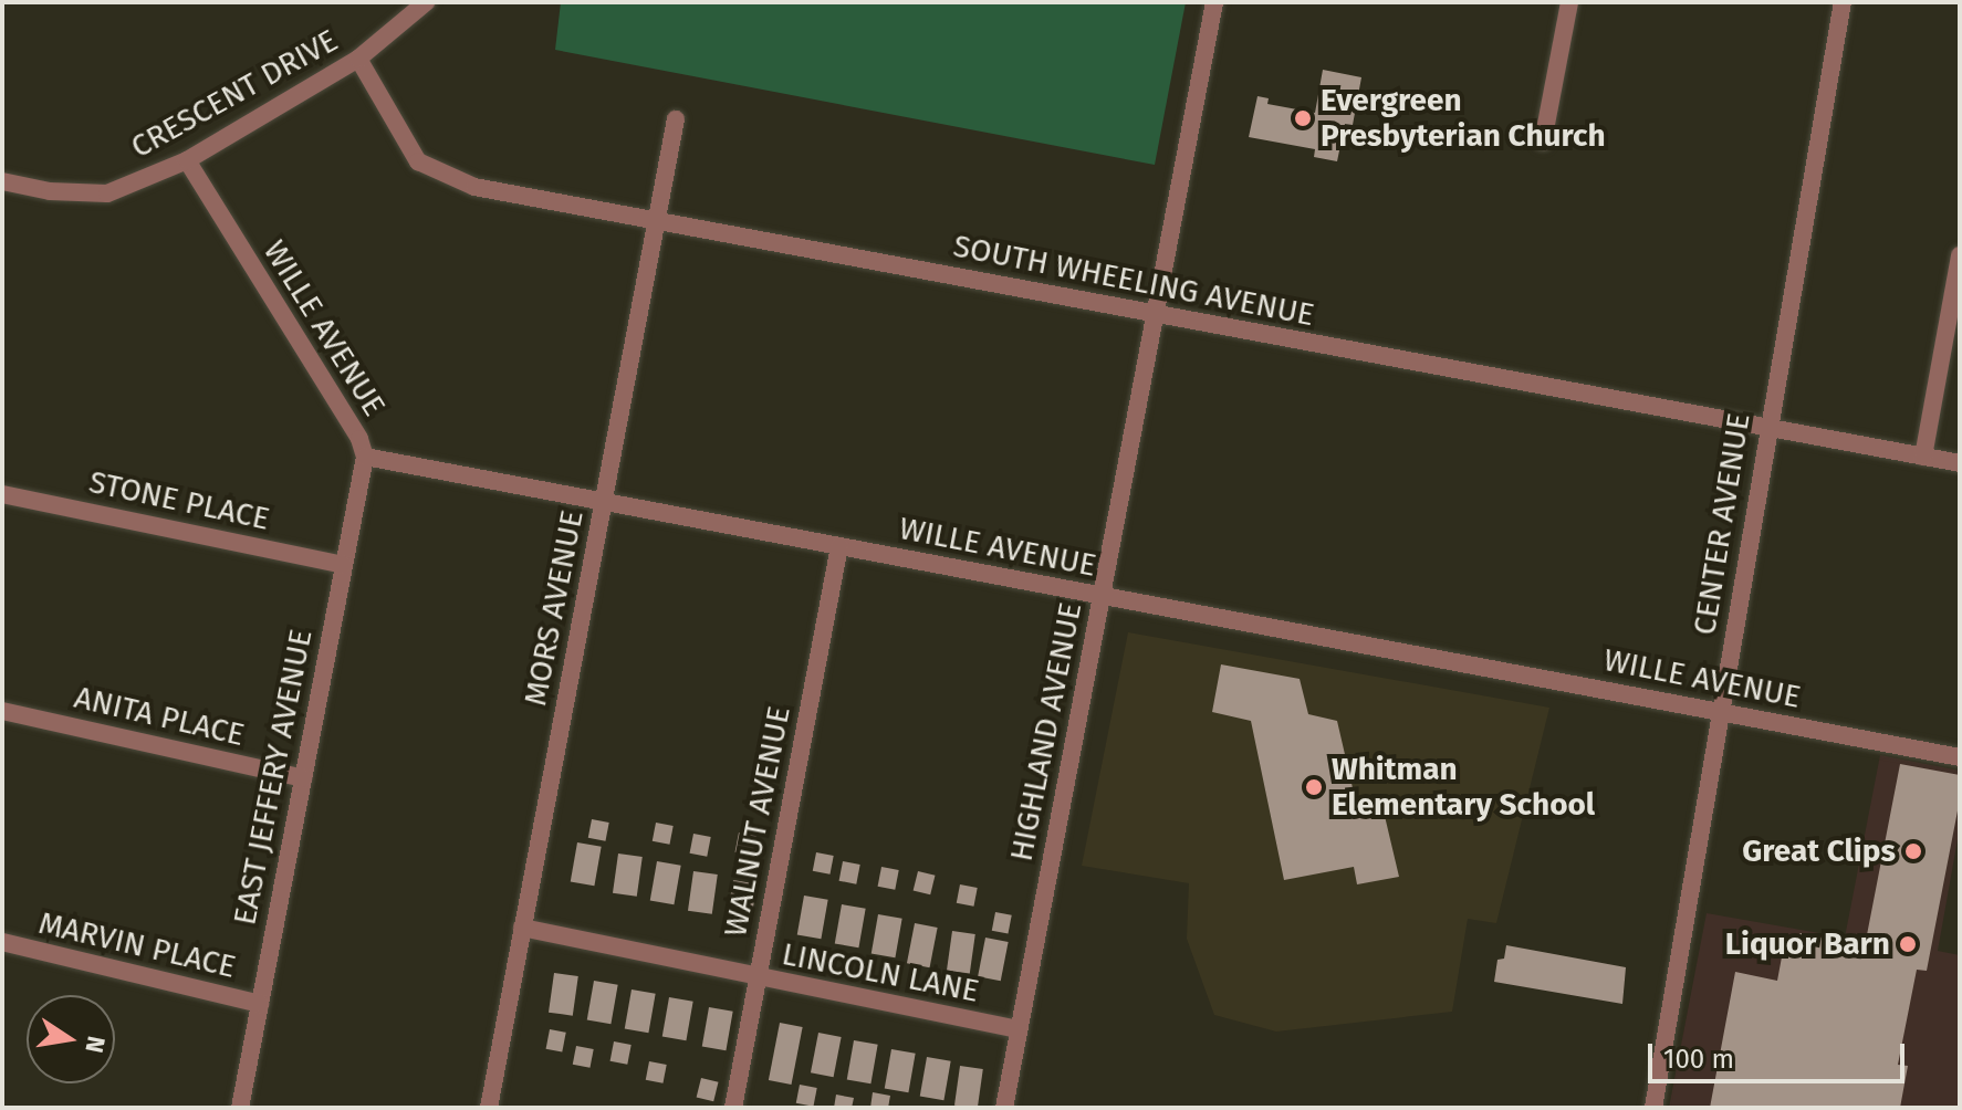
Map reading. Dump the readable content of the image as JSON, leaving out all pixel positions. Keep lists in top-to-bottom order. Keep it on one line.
{"streets":{"street":["CRESCENT DRIVE","SOUTH WHEELING AVENUE","WILLE AVENUE","STONE PLACE","CENTER AVENUE","MORS AVENUE","ANITA PLACE","HIGHLAND AVENUE","EAST JEFFERY AVENUE","WALNUT AVENUE","MARVIN PLACE","LINCOLN LANE"]},"crossings":[["CRESCENT DRIVE","SOUTH WHEELING AVENUE"],["CRESCENT DRIVE","WILLE AVENUE"],["SOUTH WHEELING AVENUE","CENTER AVENUE"],["SOUTH WHEELING AVENUE","MORS AVENUE"],["SOUTH WHEELING AVENUE","HIGHLAND AVENUE"],["WILLE AVENUE","CENTER AVENUE"],["WILLE AVENUE","MORS AVENUE"],["WILLE AVENUE","HIGHLAND AVENUE"],["WILLE AVENUE","EAST JEFFERY AVENUE"],["WILLE AVENUE","WALNUT AVENUE"],["STONE PLACE","EAST JEFFERY AVENUE"],["MORS AVENUE","LINCOLN LANE"],["ANITA PLACE","EAST JEFFERY AVENUE"],["HIGHLAND AVENUE","LINCOLN LANE"],["EAST JEFFERY AVENUE","MARVIN PLACE"],["WALNUT AVENUE","LINCOLN LANE"]],"places":["Evergreen Presbyterian Church","Whitman Elementary School","Great Clips","Liquor Barn"],"scale_bar":"100 m","north":"right"}
